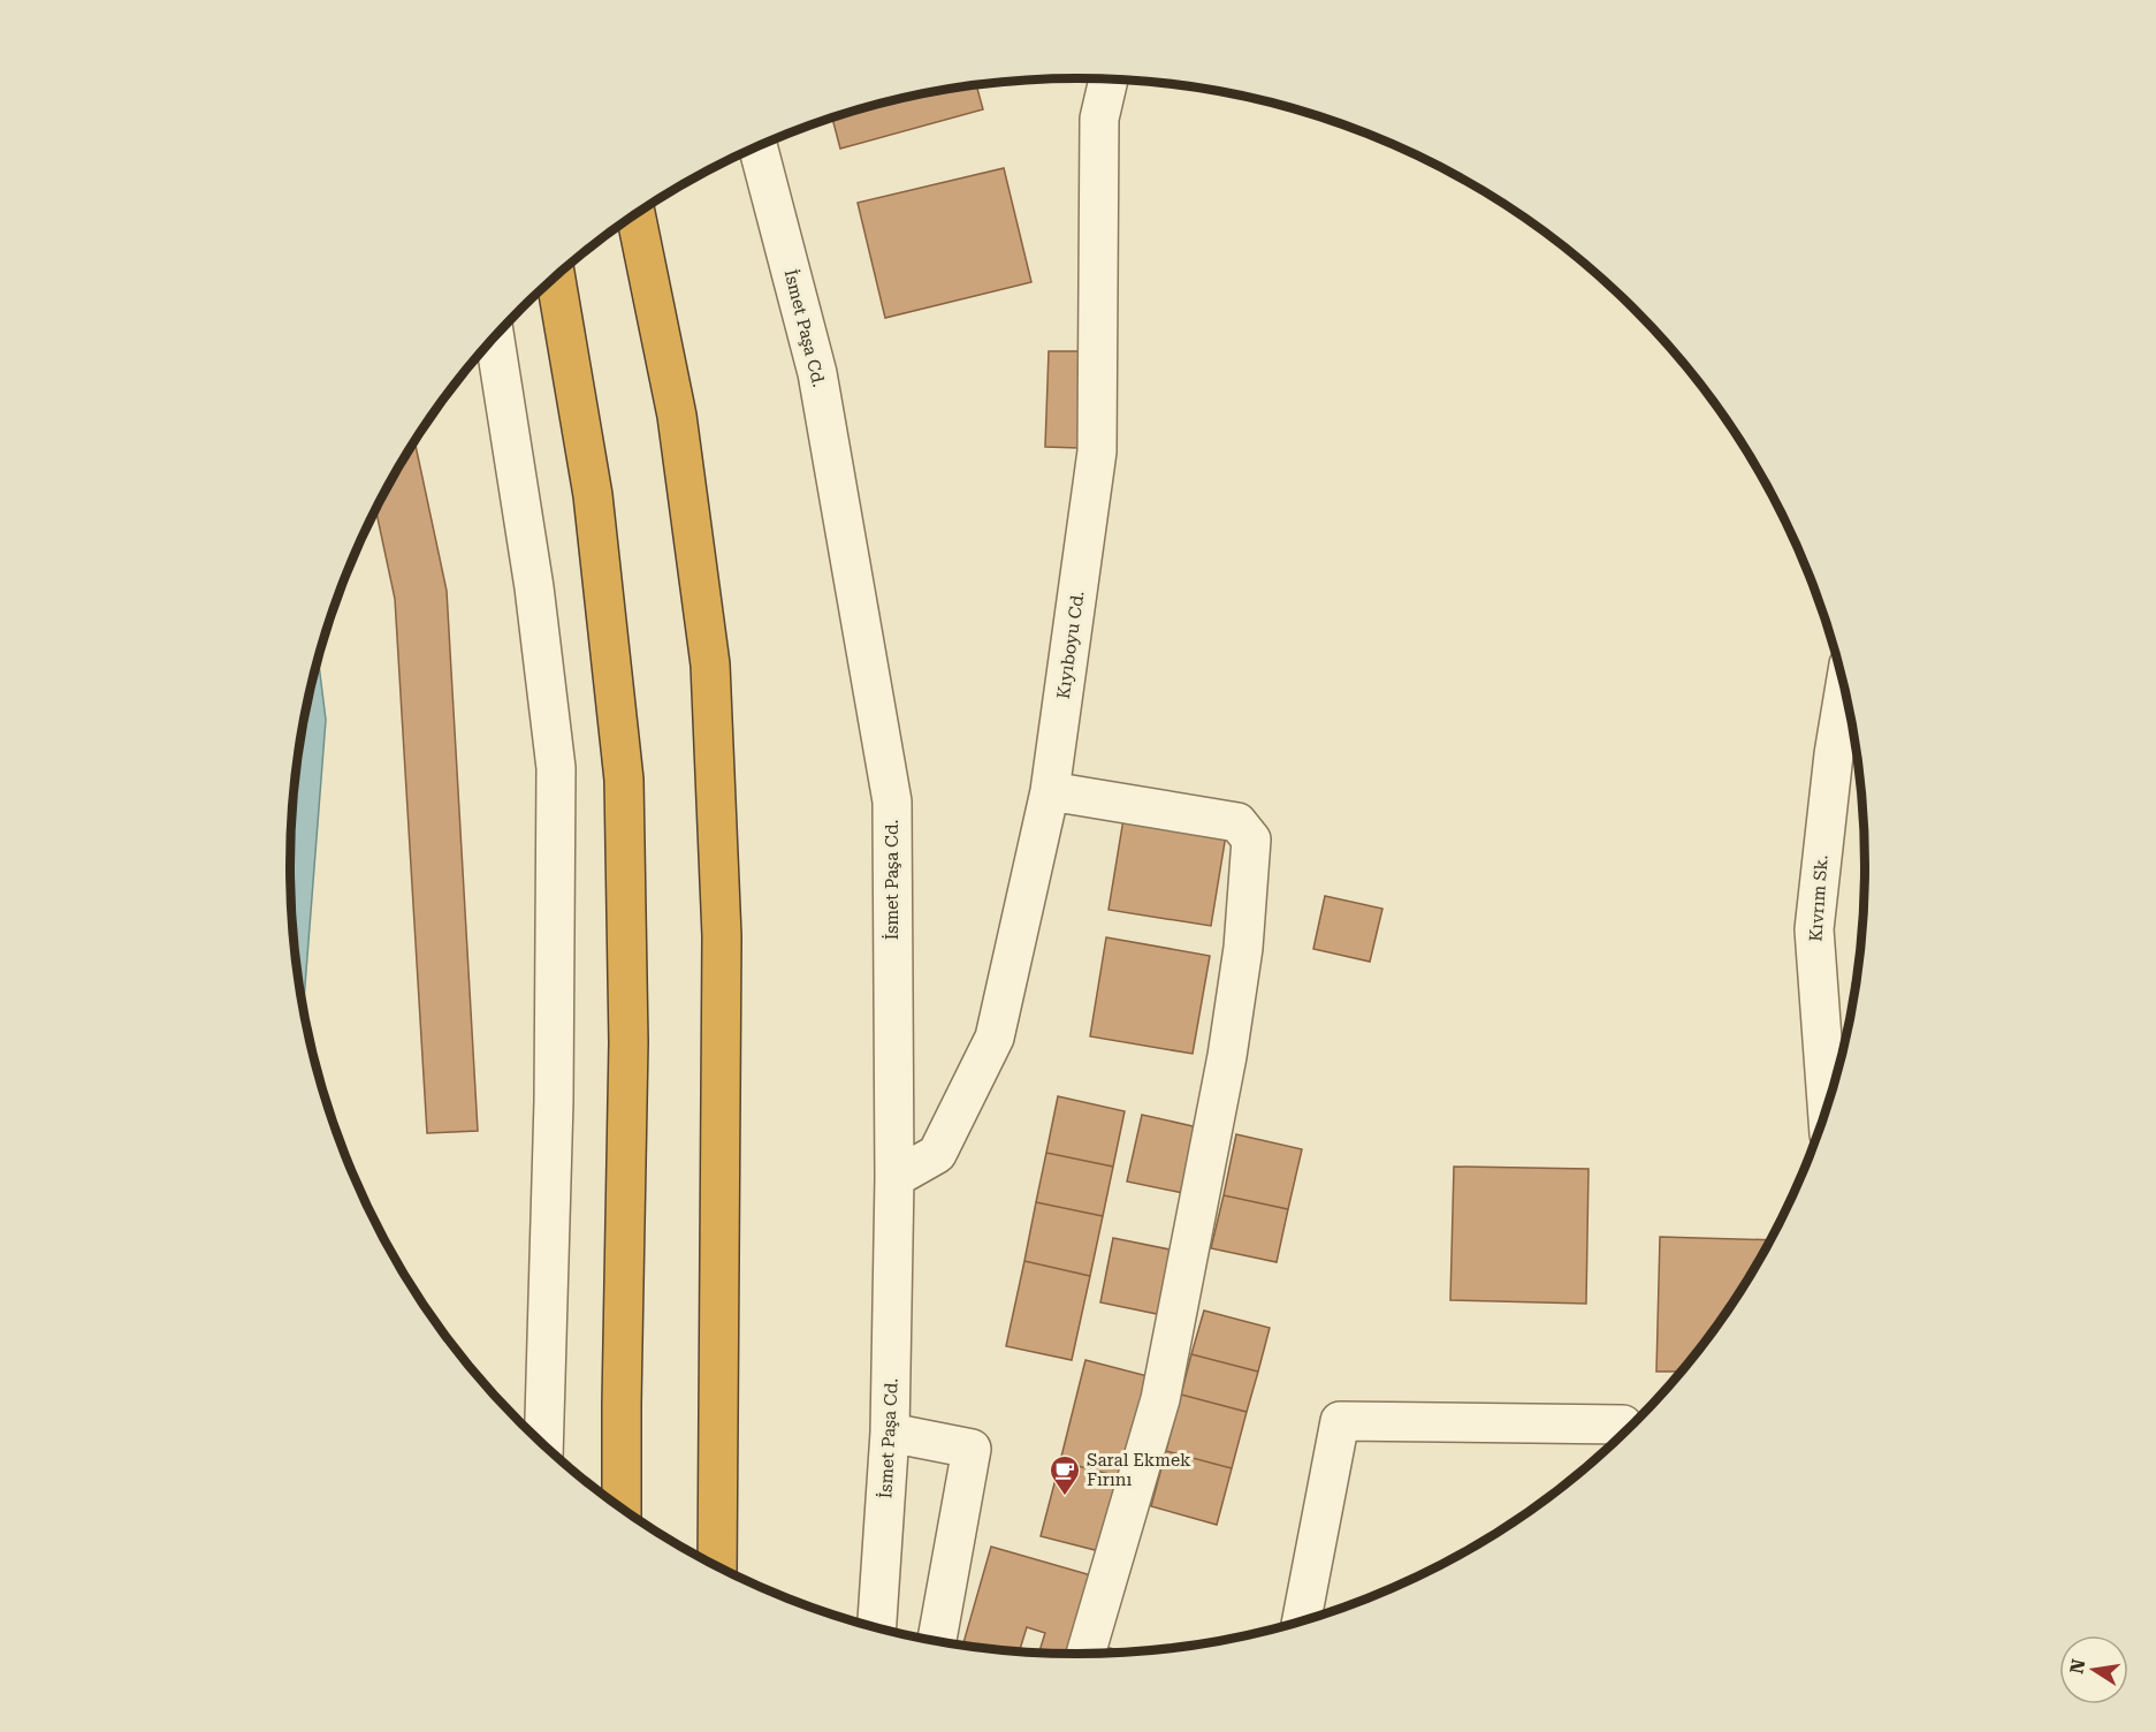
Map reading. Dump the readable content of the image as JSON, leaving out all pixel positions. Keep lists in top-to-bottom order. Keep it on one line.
{"streets":{"street":["İsmet Paşa Cd.","Kıyıboyu Cd.","Kıvrım Sk."]},"crossings":[["İsmet Paşa Cd.","Kıyıboyu Cd."]],"places":{"cafe":["Saral Ekmek Fırını"]},"north":"left"}
